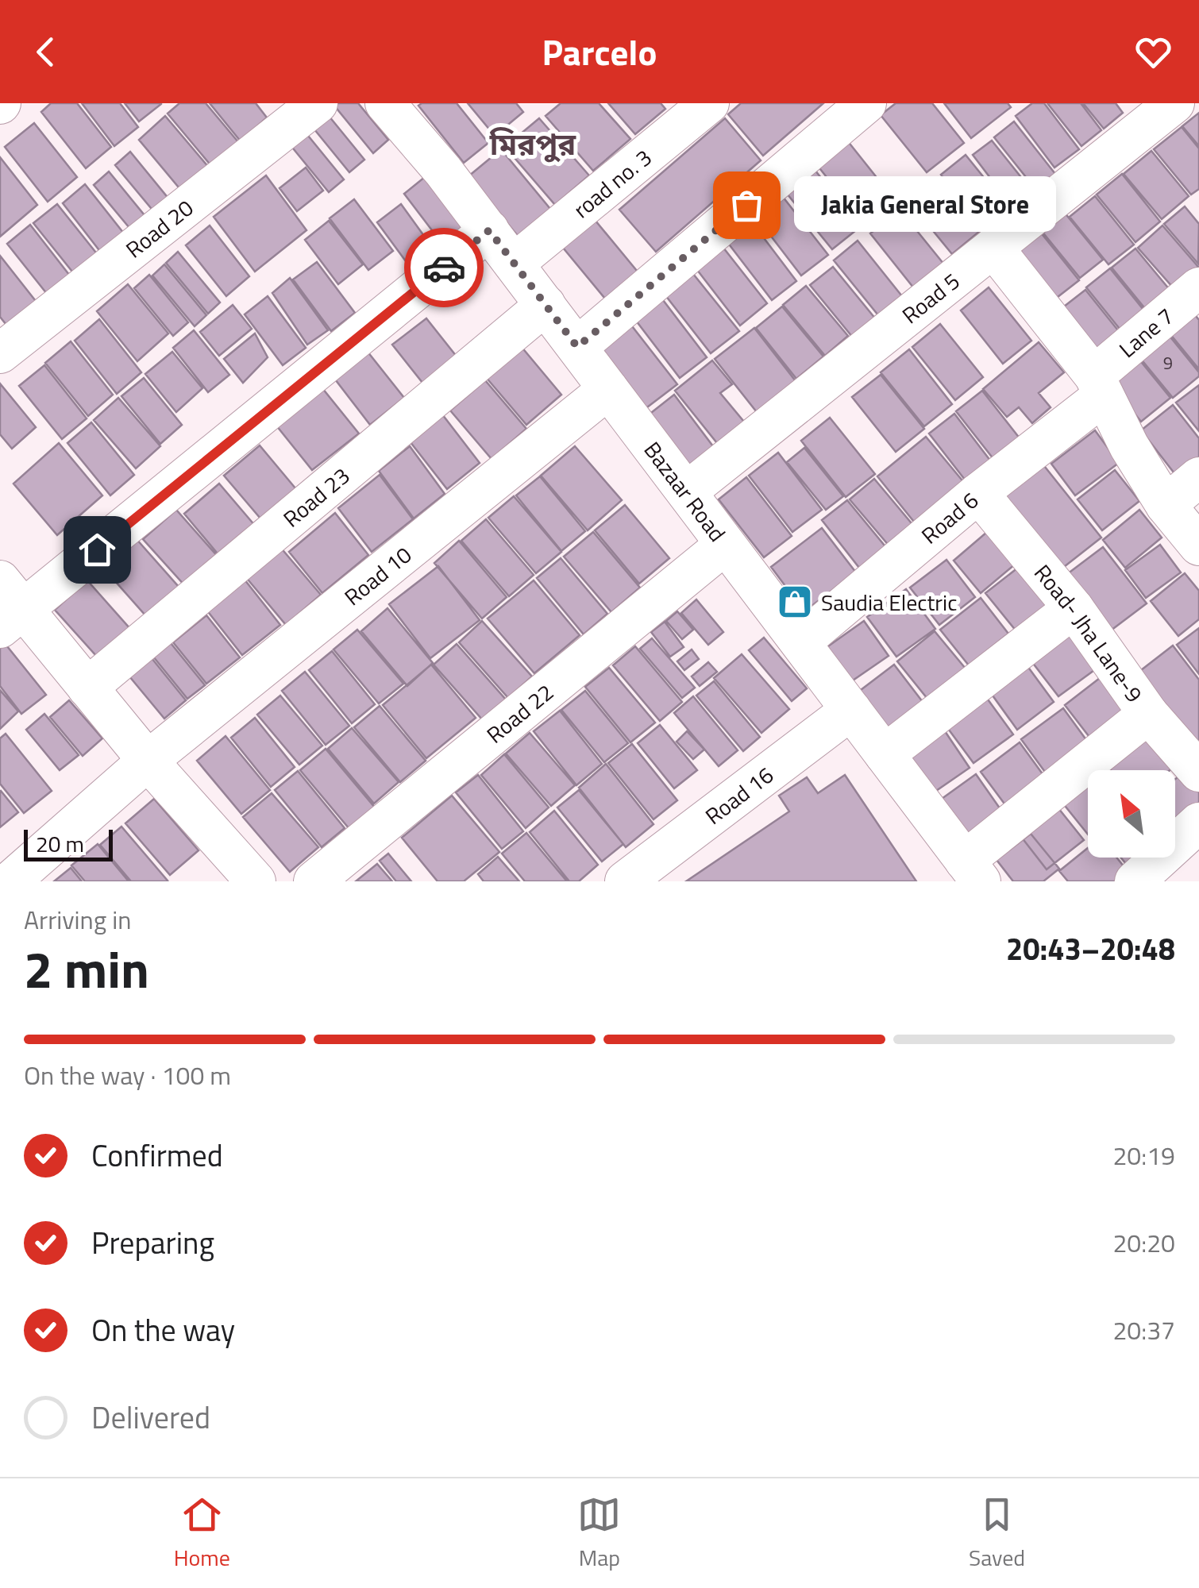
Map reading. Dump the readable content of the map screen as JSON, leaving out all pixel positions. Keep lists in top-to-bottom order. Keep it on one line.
{"streets":{"street":["road no. 3","Road 20","Road 5","Lane 7","Bazaar Road","Road 23","Road 6","Road 10","Road- Jha Lane-9","Road 22","Road 16"]},"crossings":[["road no. 3","Bazaar Road"],["Road 5","Bazaar Road"],["Lane 7","Road 6"],["Bazaar Road","Road 23"],["Bazaar Road","Road 6"],["Bazaar Road","Road 10"],["Bazaar Road","Road 22"],["Bazaar Road","Road 16"],["Road 6","Road- Jha Lane-9"]],"districts":["মিরপুর"],"places":{"other":["Jakia General Store"],"shop":["Saudia Electric"]},"house_numbers":["9"],"scale_bar":"20 m","north":"top left","page":{"header":"Parcelo","bubble":"Jakia General Store","scale":"20 m","heading":["2 min","Arriving in","20:43–20:48"],"bar":"On the way · 100 m","list":[["Confirmed","20:19"],["Preparing","20:20"],["On the way","20:37"],"Delivered"],"tabs":["Home","Map","Saved"]}}
